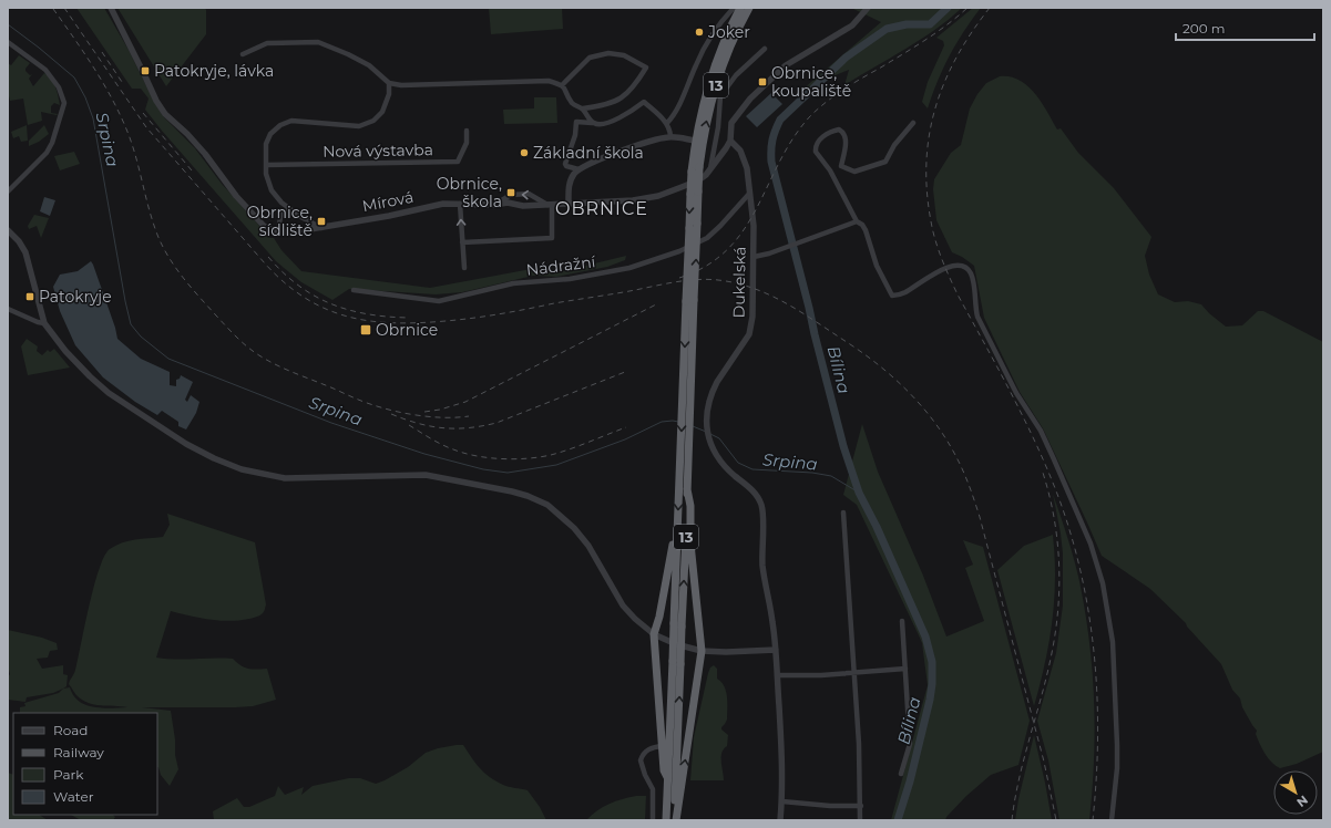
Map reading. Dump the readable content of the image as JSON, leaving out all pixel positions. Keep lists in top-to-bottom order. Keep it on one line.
{"streets":{"highway":["13"],"street":["Nová výstavba","Mírová","Nádražní","Dukelská"]},"crossings":[["Nová výstavba","Mírová"],["Nádražní","Dukelská"]],"districts":["OBRNICE"],"water":["Srpina","Bílina"],"places":{"other":["Joker","Základní škola"],"transit":["Patokryje, lávka","Obrnice, koupaliště","Obrnice, škola","Obrnice, sídliště","Patokryje","Obrnice"]},"legend":["Road","Railway","Park","Water"],"scale_bar":"200 m","north":"bottom right"}
